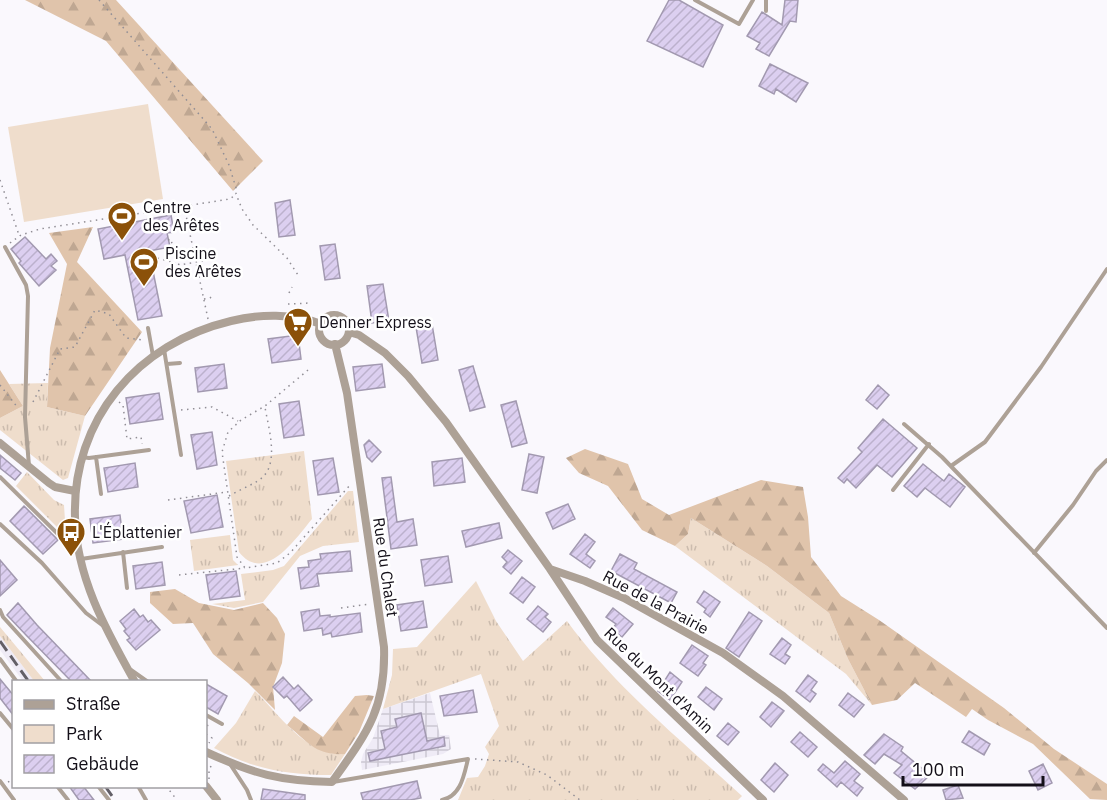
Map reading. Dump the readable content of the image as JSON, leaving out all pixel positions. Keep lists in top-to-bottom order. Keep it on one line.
{"streets":{"street":["Rue du Chalet","Rue de la Prairie","Rue du Mont d'Amin"]},"crossings":[["Rue de la Prairie","Rue du Mont d'Amin"]],"places":{"sports":["Centre des Arêtes","Piscine des Arêtes"],"supermarket":["Denner Express"],"bus stop":["L'Éplattenier"]},"legend":["Straße","Park","Gebäude"],"scale_bar":"100 m"}
